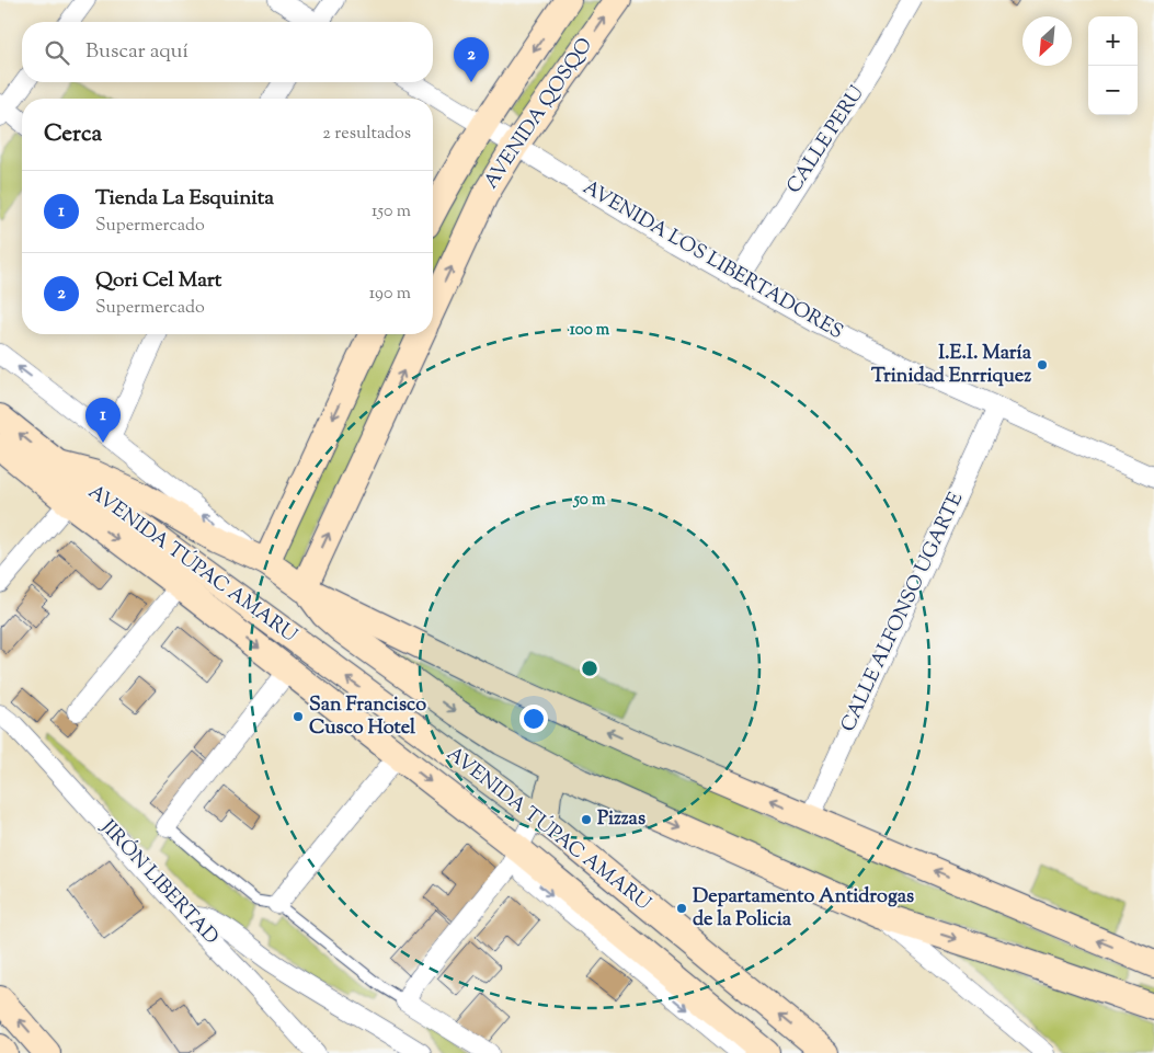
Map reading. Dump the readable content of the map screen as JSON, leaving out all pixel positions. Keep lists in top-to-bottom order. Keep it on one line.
{"streets":{"street":["AVENIDA QOSQO","CALLE PERU","AVENIDA LOS LIBERTADORES","AVENIDA TÚPAC AMARU","CALLE ALFONSO UGARTE","JIRÓN LIBERTAD"]},"crossings":[["AVENIDA QOSQO","AVENIDA LOS LIBERTADORES"],["CALLE PERU","AVENIDA LOS LIBERTADORES"],["AVENIDA LOS LIBERTADORES","CALLE ALFONSO UGARTE"]],"places":["I.E.I. María Trinidad Enrriquez","San Francisco Cusco Hotel","Pizzas","Departamento Antidrogas de la Policia"],"north":"bottom left","page":{"map_buttons":["+","−"],"search":"Buscar aquí","pins":["2","1"],"heading":["Cerca","2 resultados"],"list":[{"mark":"1","name":"Tienda La Esquinita","note":"Supermercado","value":"150 m"},{"mark":"2","name":"Qori Cel Mart","note":"Supermercado","value":"190 m"}]},"rings":["100 m","50 m"]}
